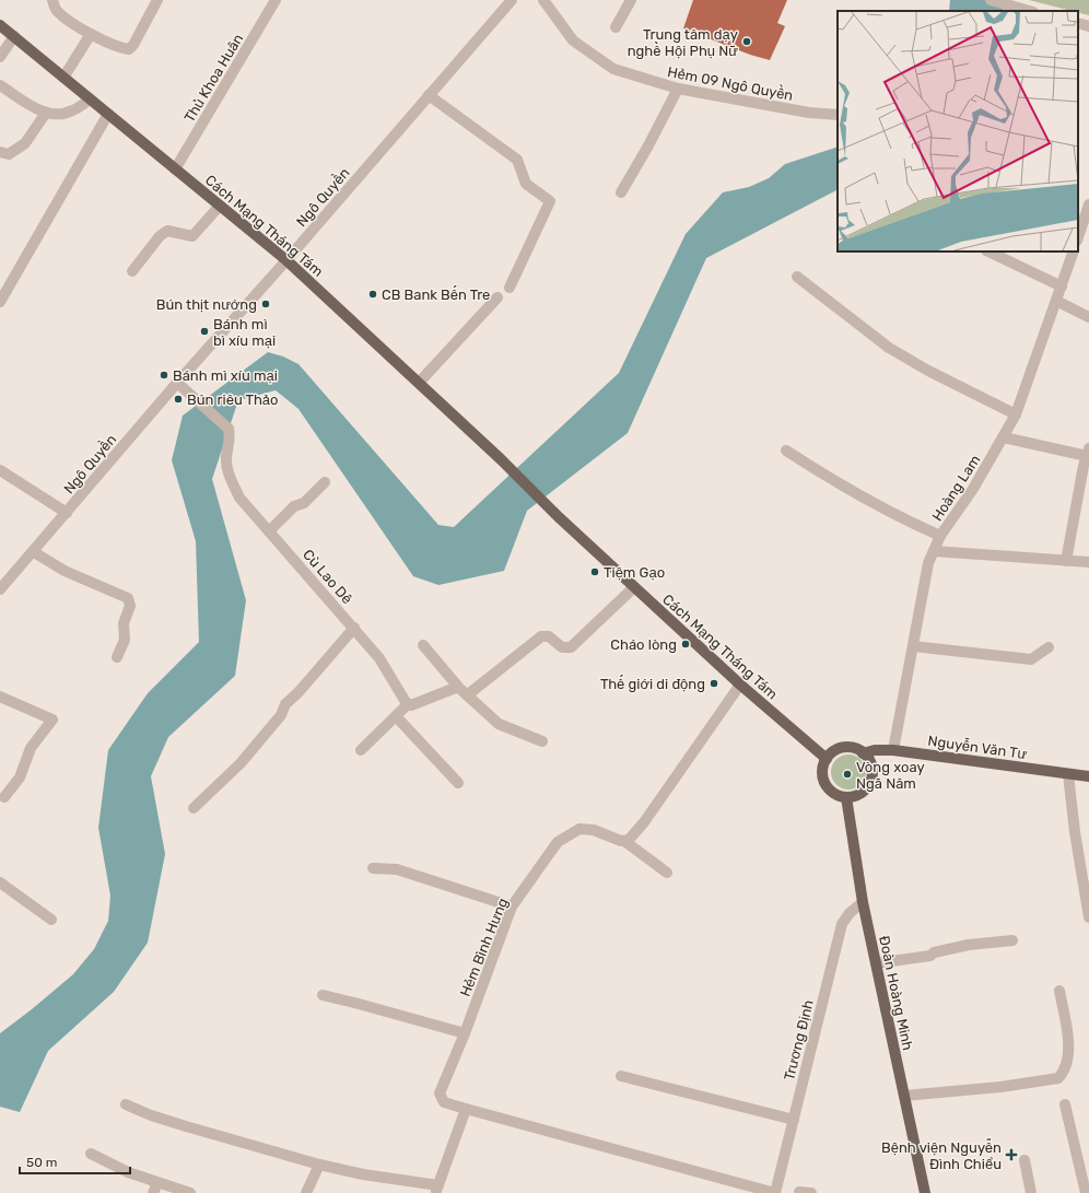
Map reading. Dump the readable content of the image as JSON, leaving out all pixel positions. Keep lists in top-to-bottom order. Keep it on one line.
{"streets":{"main road":["Cách Mạng Tháng Tám","Nguyễn Văn Tư","Đoàn Hoàng Minh"],"street":["Thủ Khoa Huân","Hẻm 09 Ngô Quyền","Ngô Quyền","Hoàng Lam","Cù Lao Dê","Hẻm Bình Hưng","Trương Định"]},"crossings":[["Thủ Khoa Huân","Cách Mạng Tháng Tám"],["Ngô Quyền","Cách Mạng Tháng Tám"],["Ngô Quyền","Cù Lao Dê"],["Cách Mạng Tháng Tám","Nguyễn Văn Tư"],["Cách Mạng Tháng Tám","Đoàn Hoàng Minh"],["Hoàng Lam","Nguyễn Văn Tư"],["Nguyễn Văn Tư","Đoàn Hoàng Minh"],["Hẻm Bình Hưng","Trương Định"],["Đoàn Hoàng Minh","Trương Định"]],"places":{"other":["Trung tâm dạy nghề Hội Phụ Nữ","CB Bank Bến Tre","Bún thịt nướng","Bánh mì bì xíu mại","Bánh mì xíu mại","Bún riêu Thảo","Tiệm Gạo","Cháo lòng","Thế giới di động","Vòng xoay Ngã Năm"],"health":["Bệnh viện Nguyễn Đình Chiểu"]},"scale_bar":"50 m"}
